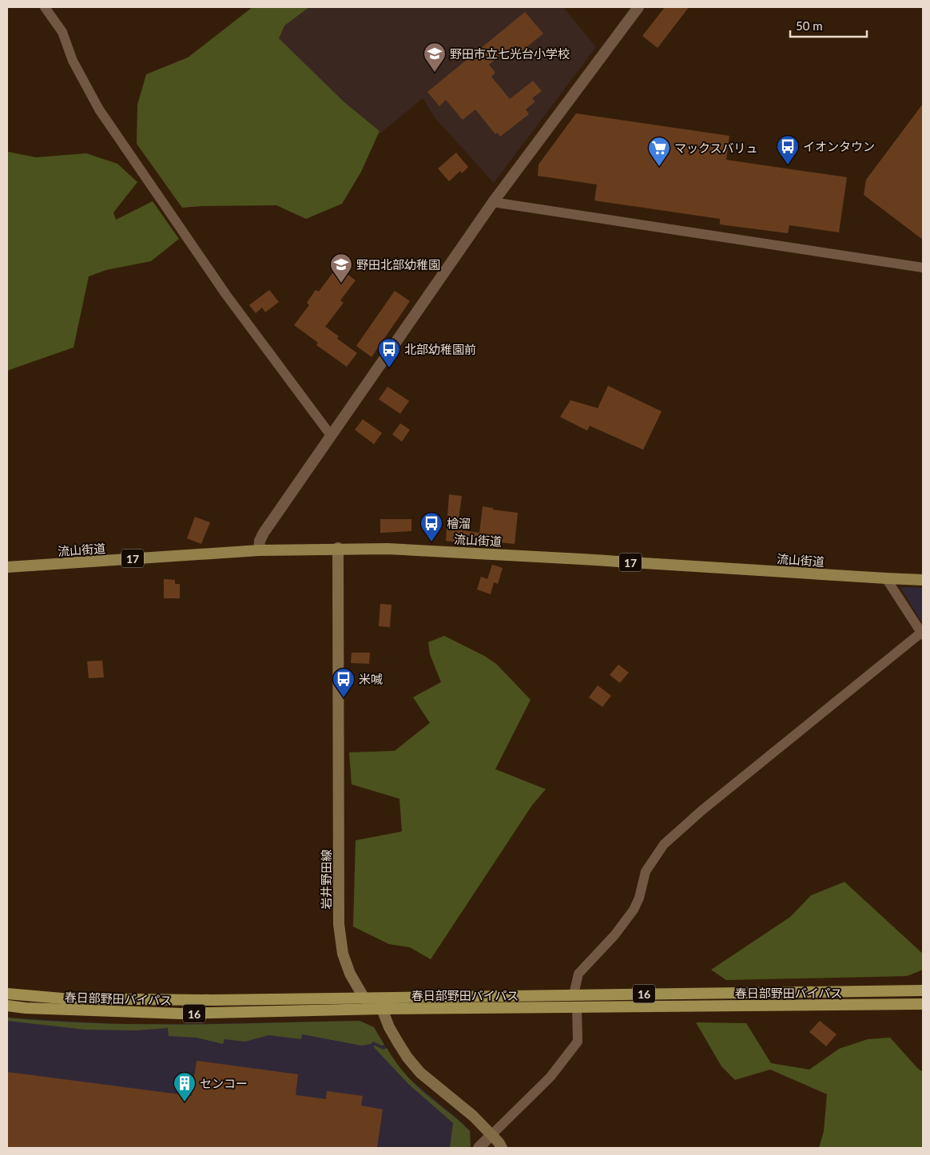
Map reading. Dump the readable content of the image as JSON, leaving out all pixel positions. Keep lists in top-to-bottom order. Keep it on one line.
{"streets":{"highway":["春日部野田バイパス","16"],"main road":["流山街道","17","岩井野田線"]},"crossings":[["流山街道","岩井野田線"],["岩井野田線","春日部野田バイパス"]],"places":{"school or university":["野田市立七光台小学校","野田北部幼稚園"],"bus stop":["イオンタウン","北部幼稚園前","檜溜","米喊"],"supermarket":["マックスバリュ"],"building":["センコー"]},"scale_bar":"50 m"}
